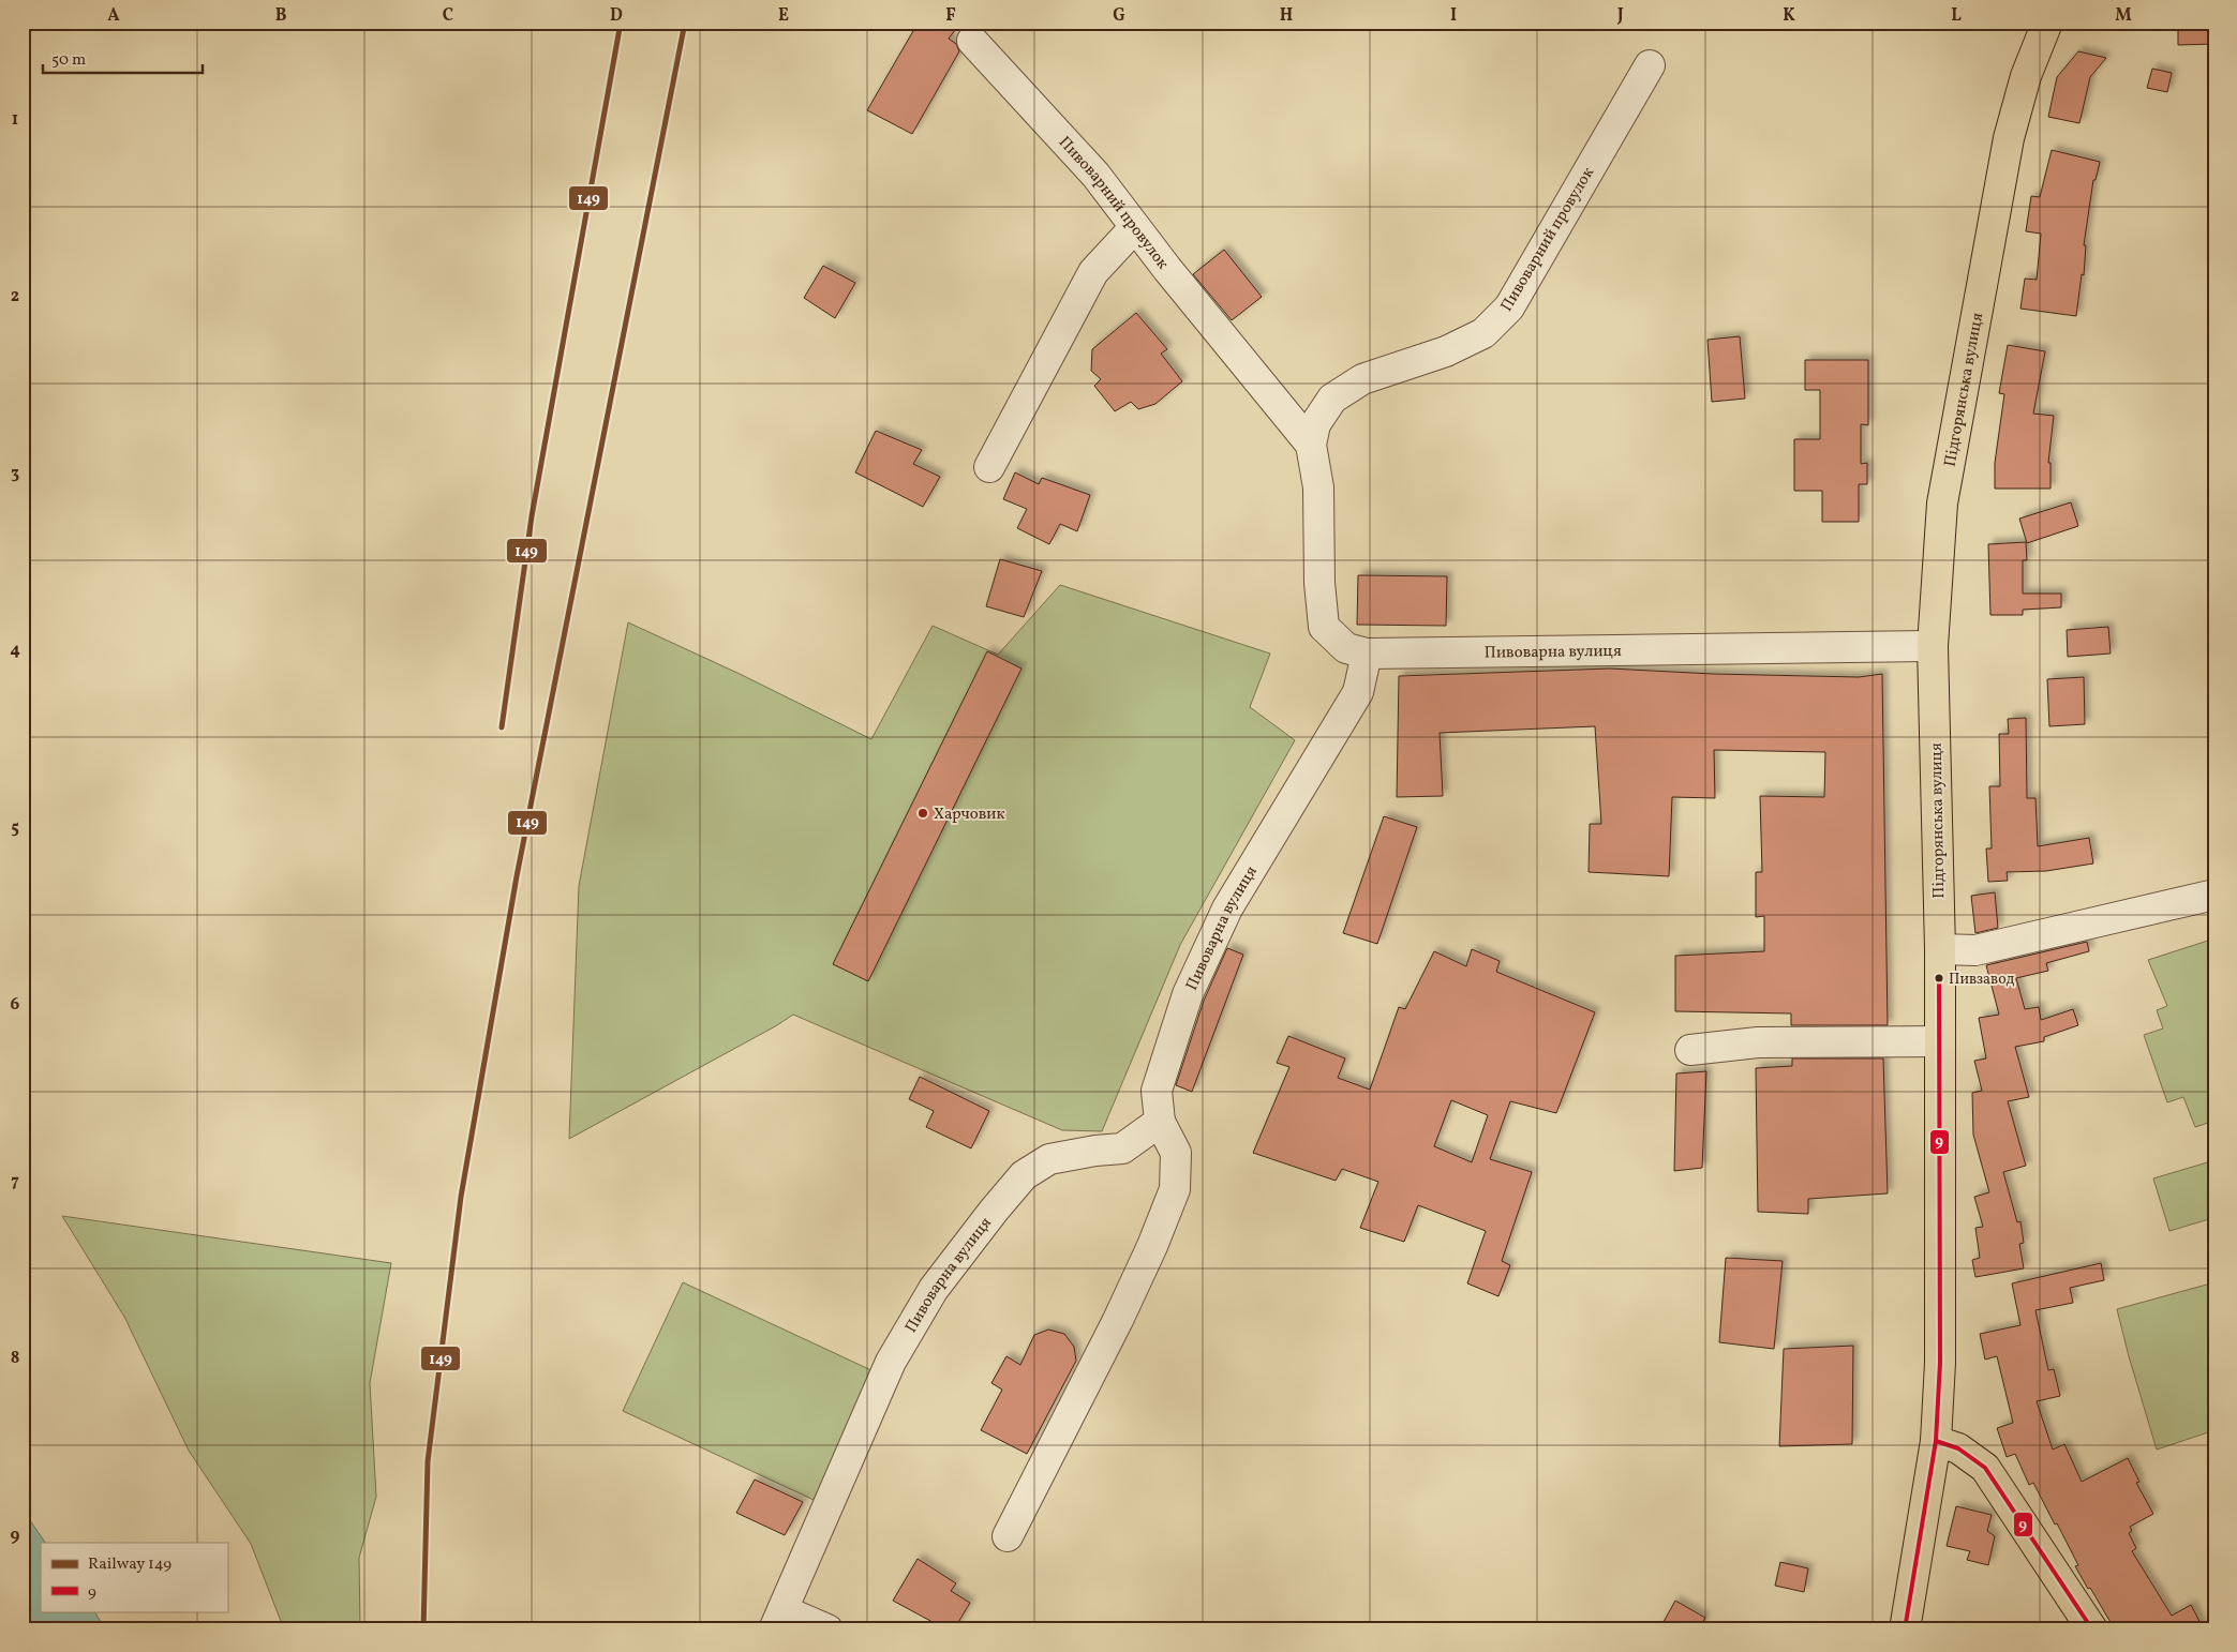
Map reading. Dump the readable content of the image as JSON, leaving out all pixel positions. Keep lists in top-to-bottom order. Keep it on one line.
{"streets":{"main road":["Підгорянська вулиця"],"street":["Пивоварний провулок","Пивоварна вулиця"]},"crossings":[["Пивоварний провулок","Пивоварна вулиця"],["Підгорянська вулиця","Пивоварна вулиця"]],"places":["Харчовик","Пивзавод"],"lines":["rail line 149","transit line 9"],"legend":["Railway 149","9"],"scale_bar":"50 m","grid":{"columns":["A","B","C","D","E","F","G","H","I","J","K","L","M"],"rows":["1","2","3","4","5","6","7","8","9"]}}
